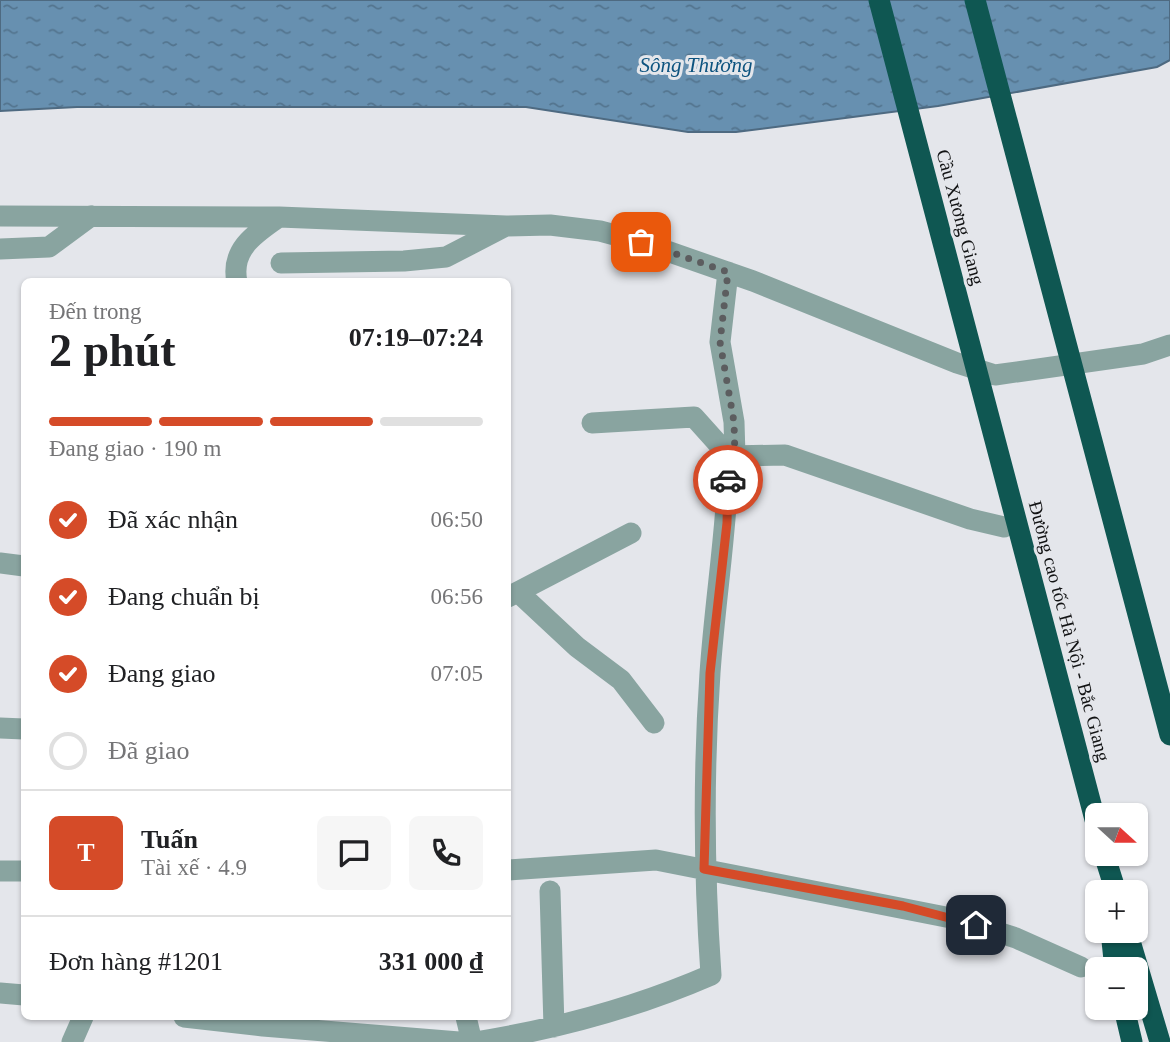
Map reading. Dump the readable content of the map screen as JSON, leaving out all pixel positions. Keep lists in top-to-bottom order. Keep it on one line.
{"streets":{"highway":["Cầu Xương Giang","Đường cao tốc Hà Nội - Bắc Giang"]},"crossings":[["Cầu Xương Giang","Đường cao tốc Hà Nội - Bắc Giang"]],"water":["Sông Thương"],"north":"right","page":{"heading":["2 phút","Đến trong","07:19–07:24"],"panel":["Tuấn","Tài xế · 4.9","Đơn hàng #1201","331 000 ₫"],"bar":"Đang giao · 190 m","list":[["Đã xác nhận","06:50"],["Đang chuẩn bị","06:56"],["Đang giao","07:05"],"Đã giao"],"map_buttons":["+","−"],"round":"T"}}
